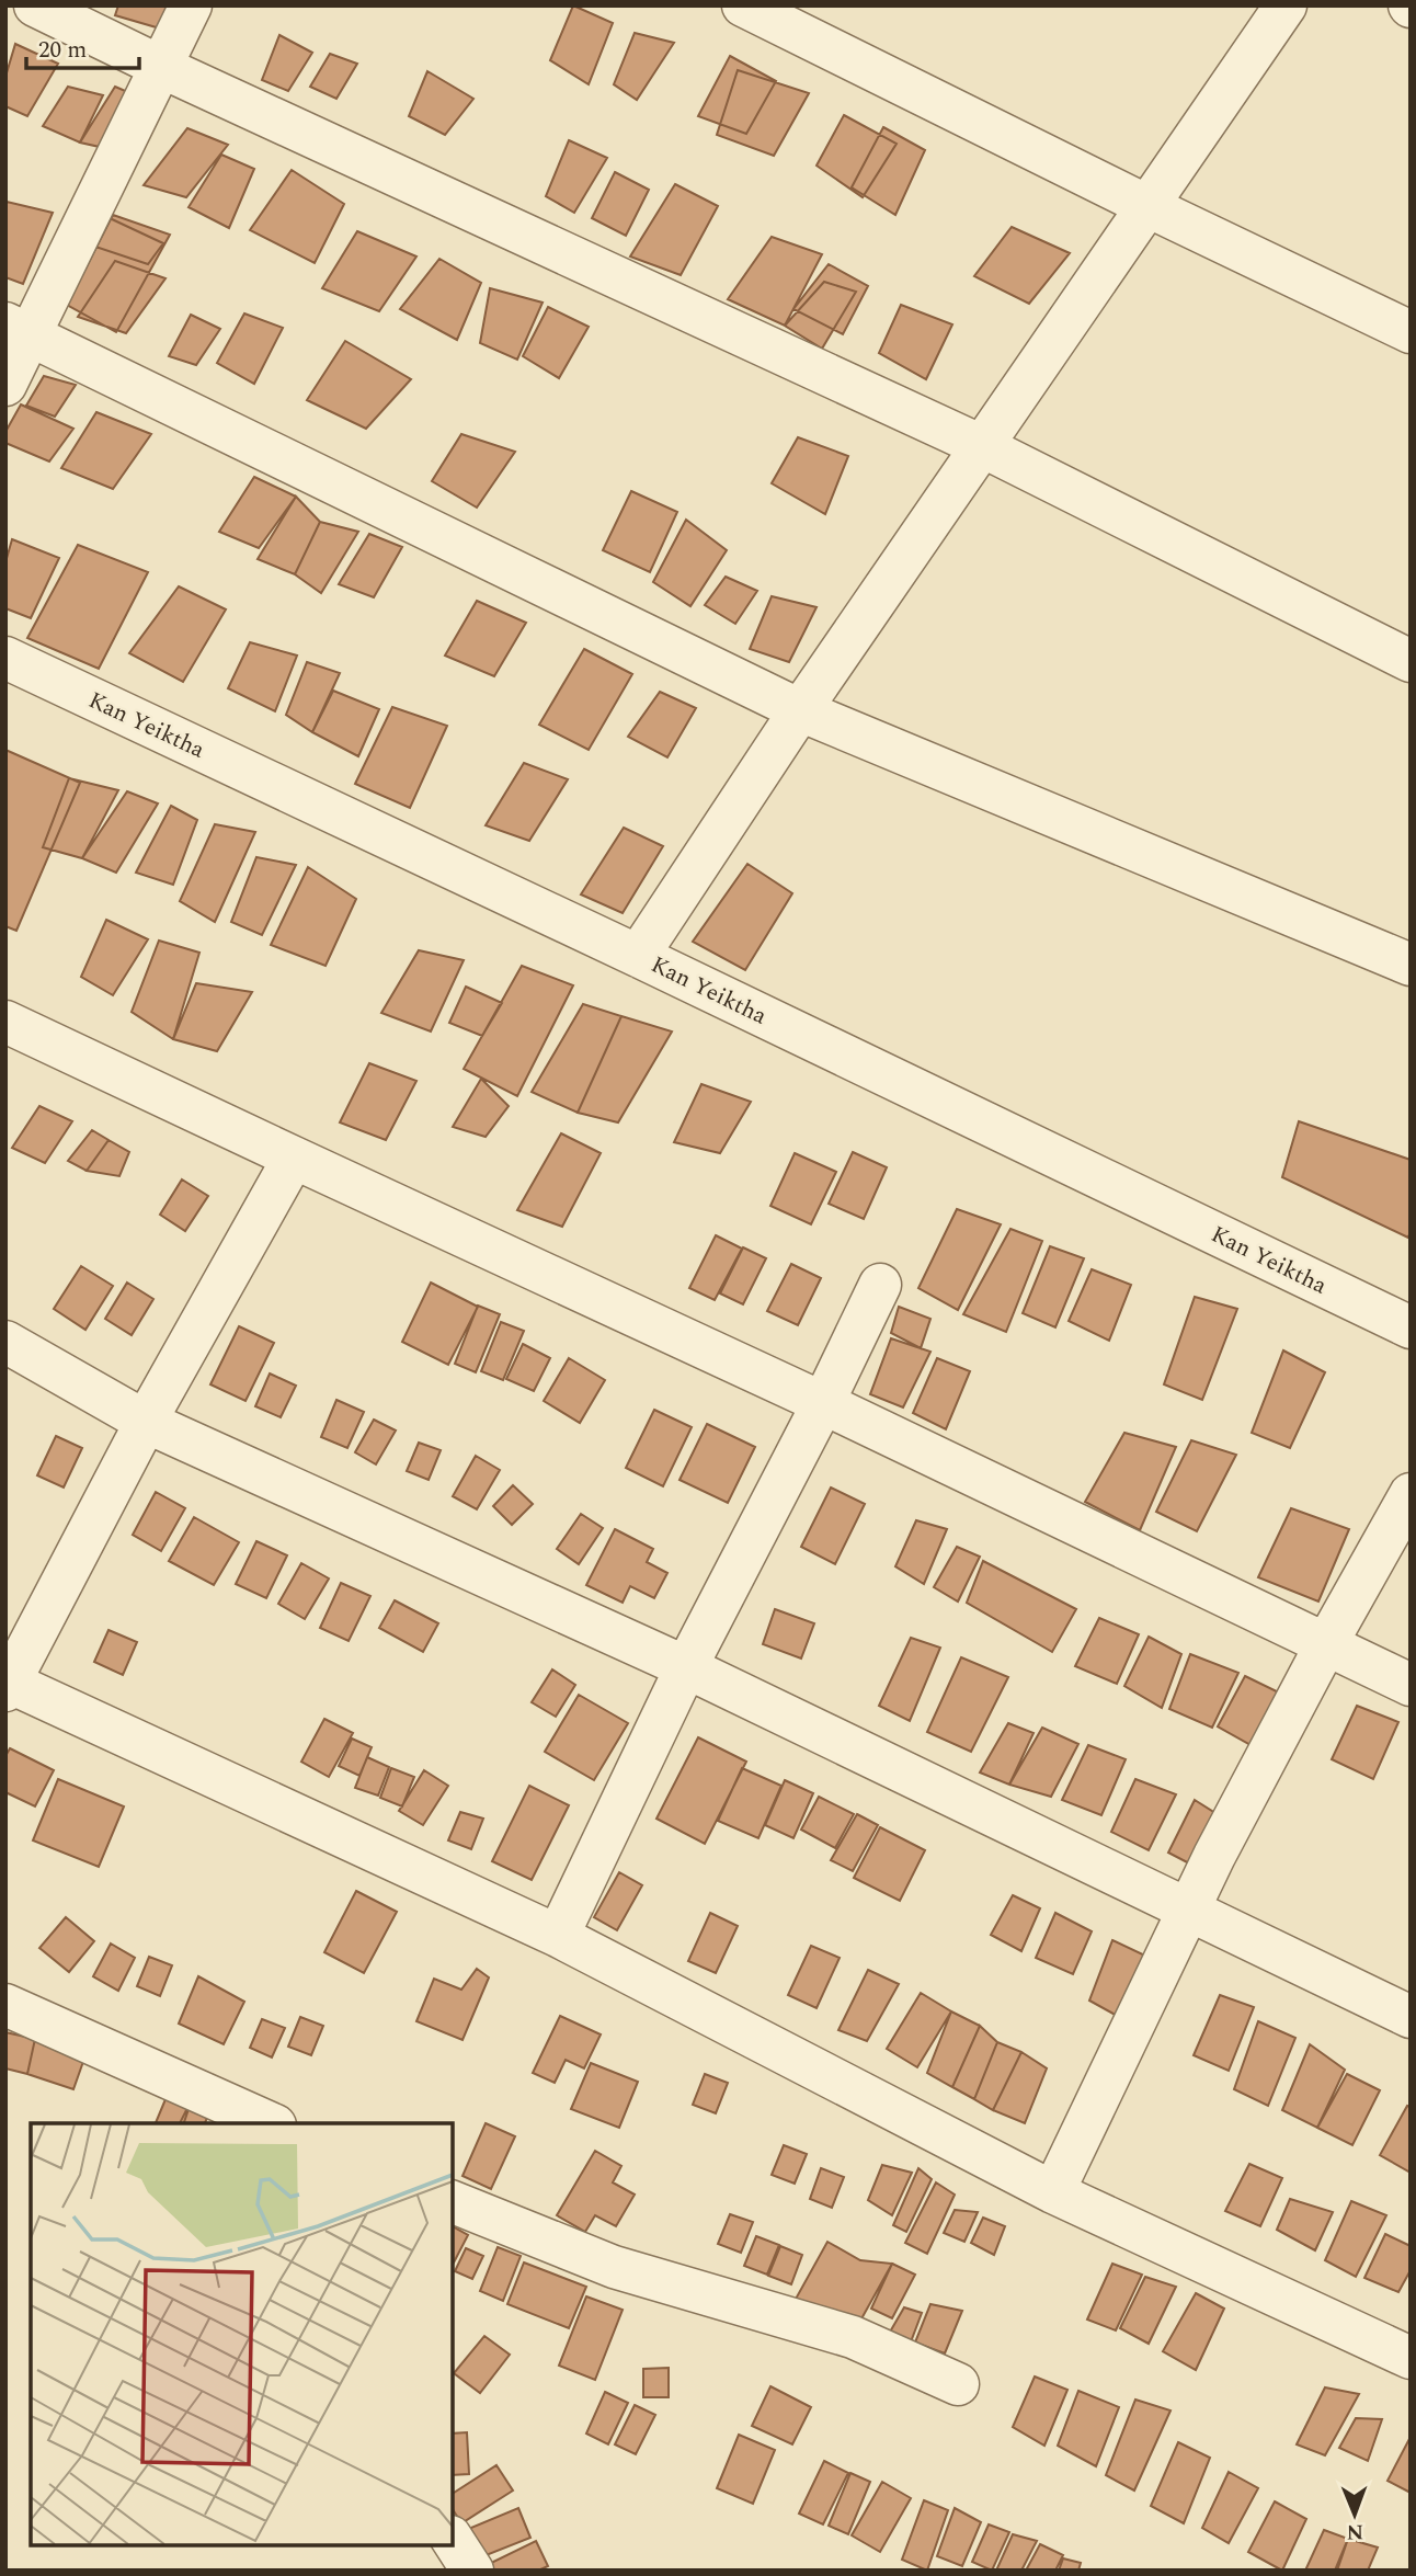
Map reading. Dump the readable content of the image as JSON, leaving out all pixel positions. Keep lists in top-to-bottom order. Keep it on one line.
{"streets":{"street":["Kan Yeiktha"]},"scale_bar":"20 m","north":"bottom"}
